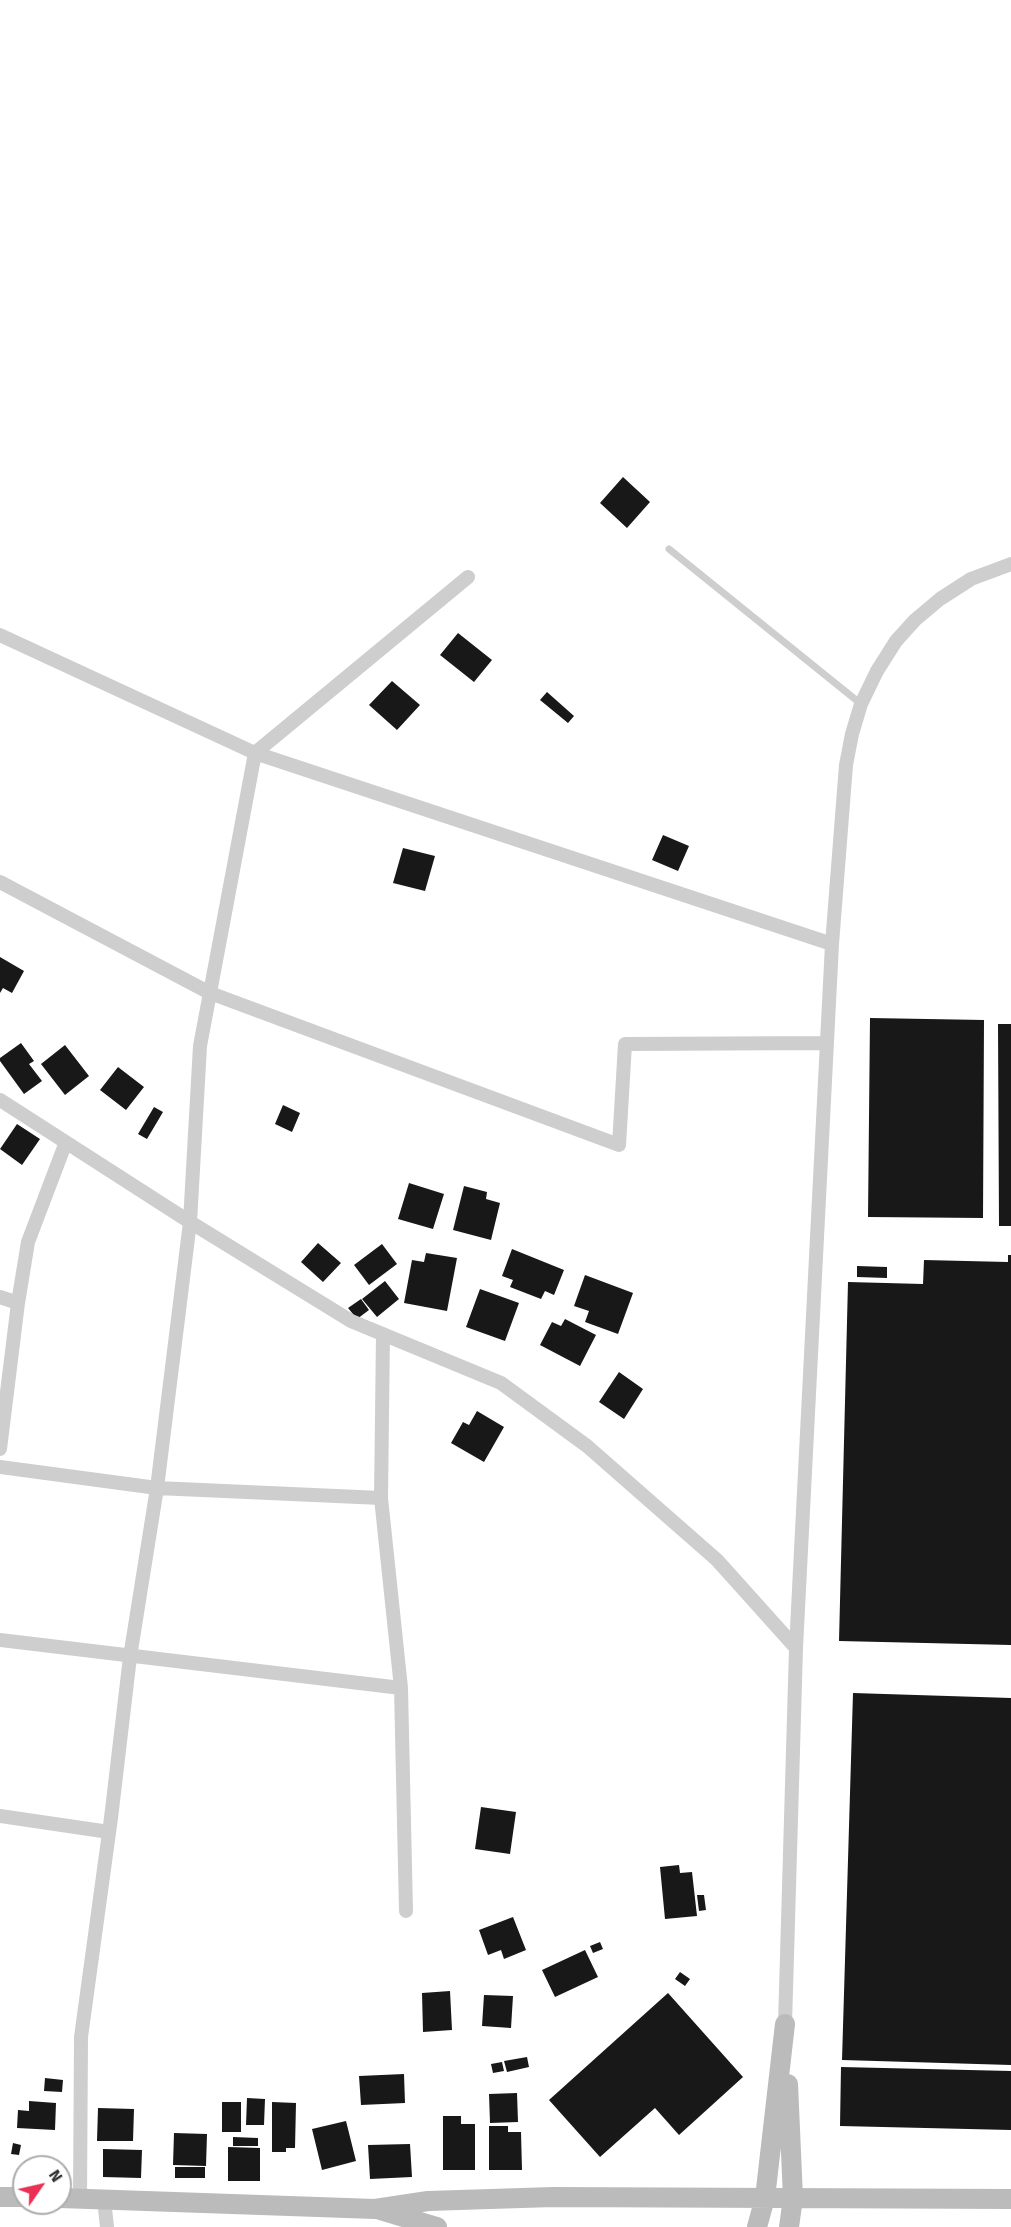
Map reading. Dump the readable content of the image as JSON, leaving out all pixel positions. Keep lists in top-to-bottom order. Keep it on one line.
{"north":"top right"}
